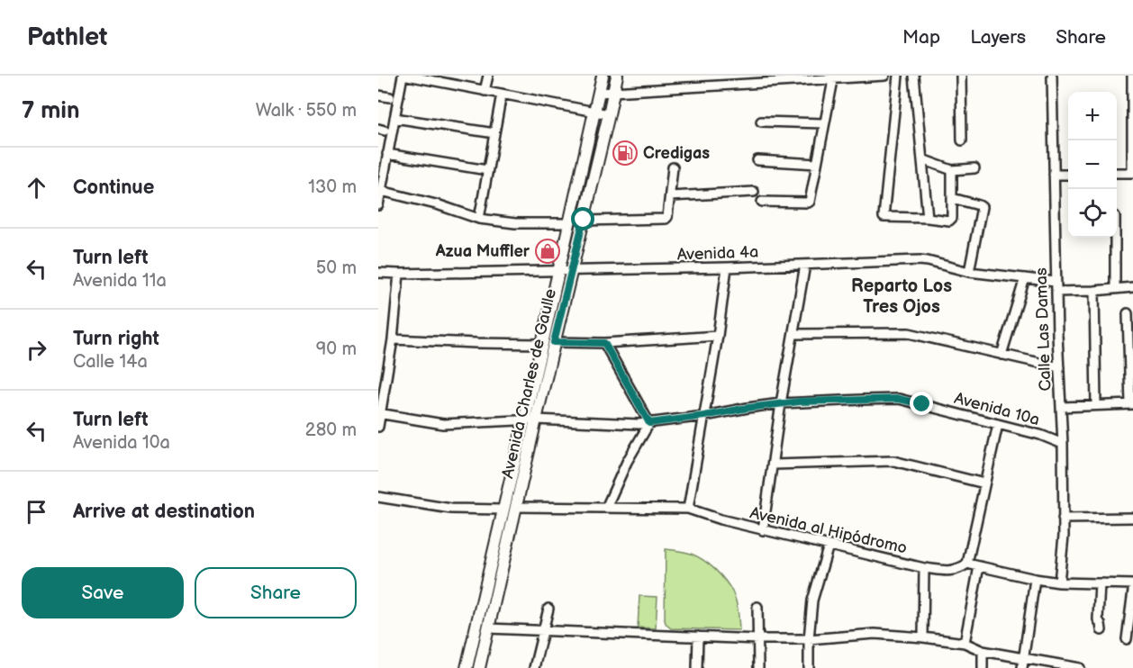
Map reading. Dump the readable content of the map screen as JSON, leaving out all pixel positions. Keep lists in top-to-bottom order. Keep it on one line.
{"streets":{"main road":["Avenida Charles de Gaulle"],"street":["Avenida 4a","Calle Las Damas","Avenida 10a","Avenida al Hipódromo"]},"crossings":[["Avenida 4a","Calle Las Damas"],["Avenida 4a","Avenida Charles de Gaulle"],["Calle Las Damas","Avenida 10a"],["Calle Las Damas","Avenida al Hipódromo"],["Avenida Charles de Gaulle","Avenida 10a"],["Avenida Charles de Gaulle","Avenida al Hipódromo"]],"districts":["Reparto Los Tres Ojos"],"places":{"fuel station":["Credigas"],"shop":["Azua Muffler"]},"page":{"header":"Pathlet","nav":["Map","Layers","Share"],"heading":["7 min","Walk · 550 m"],"map_buttons":["+","−"],"list":[["Continue","130 m"],["Turn left","Avenida 11a","50 m"],["Turn right","Calle 14a","90 m"],["Turn left","Avenida 10a","280 m"],"Arrive at destination"],"buttons":["Save","Share"]}}
